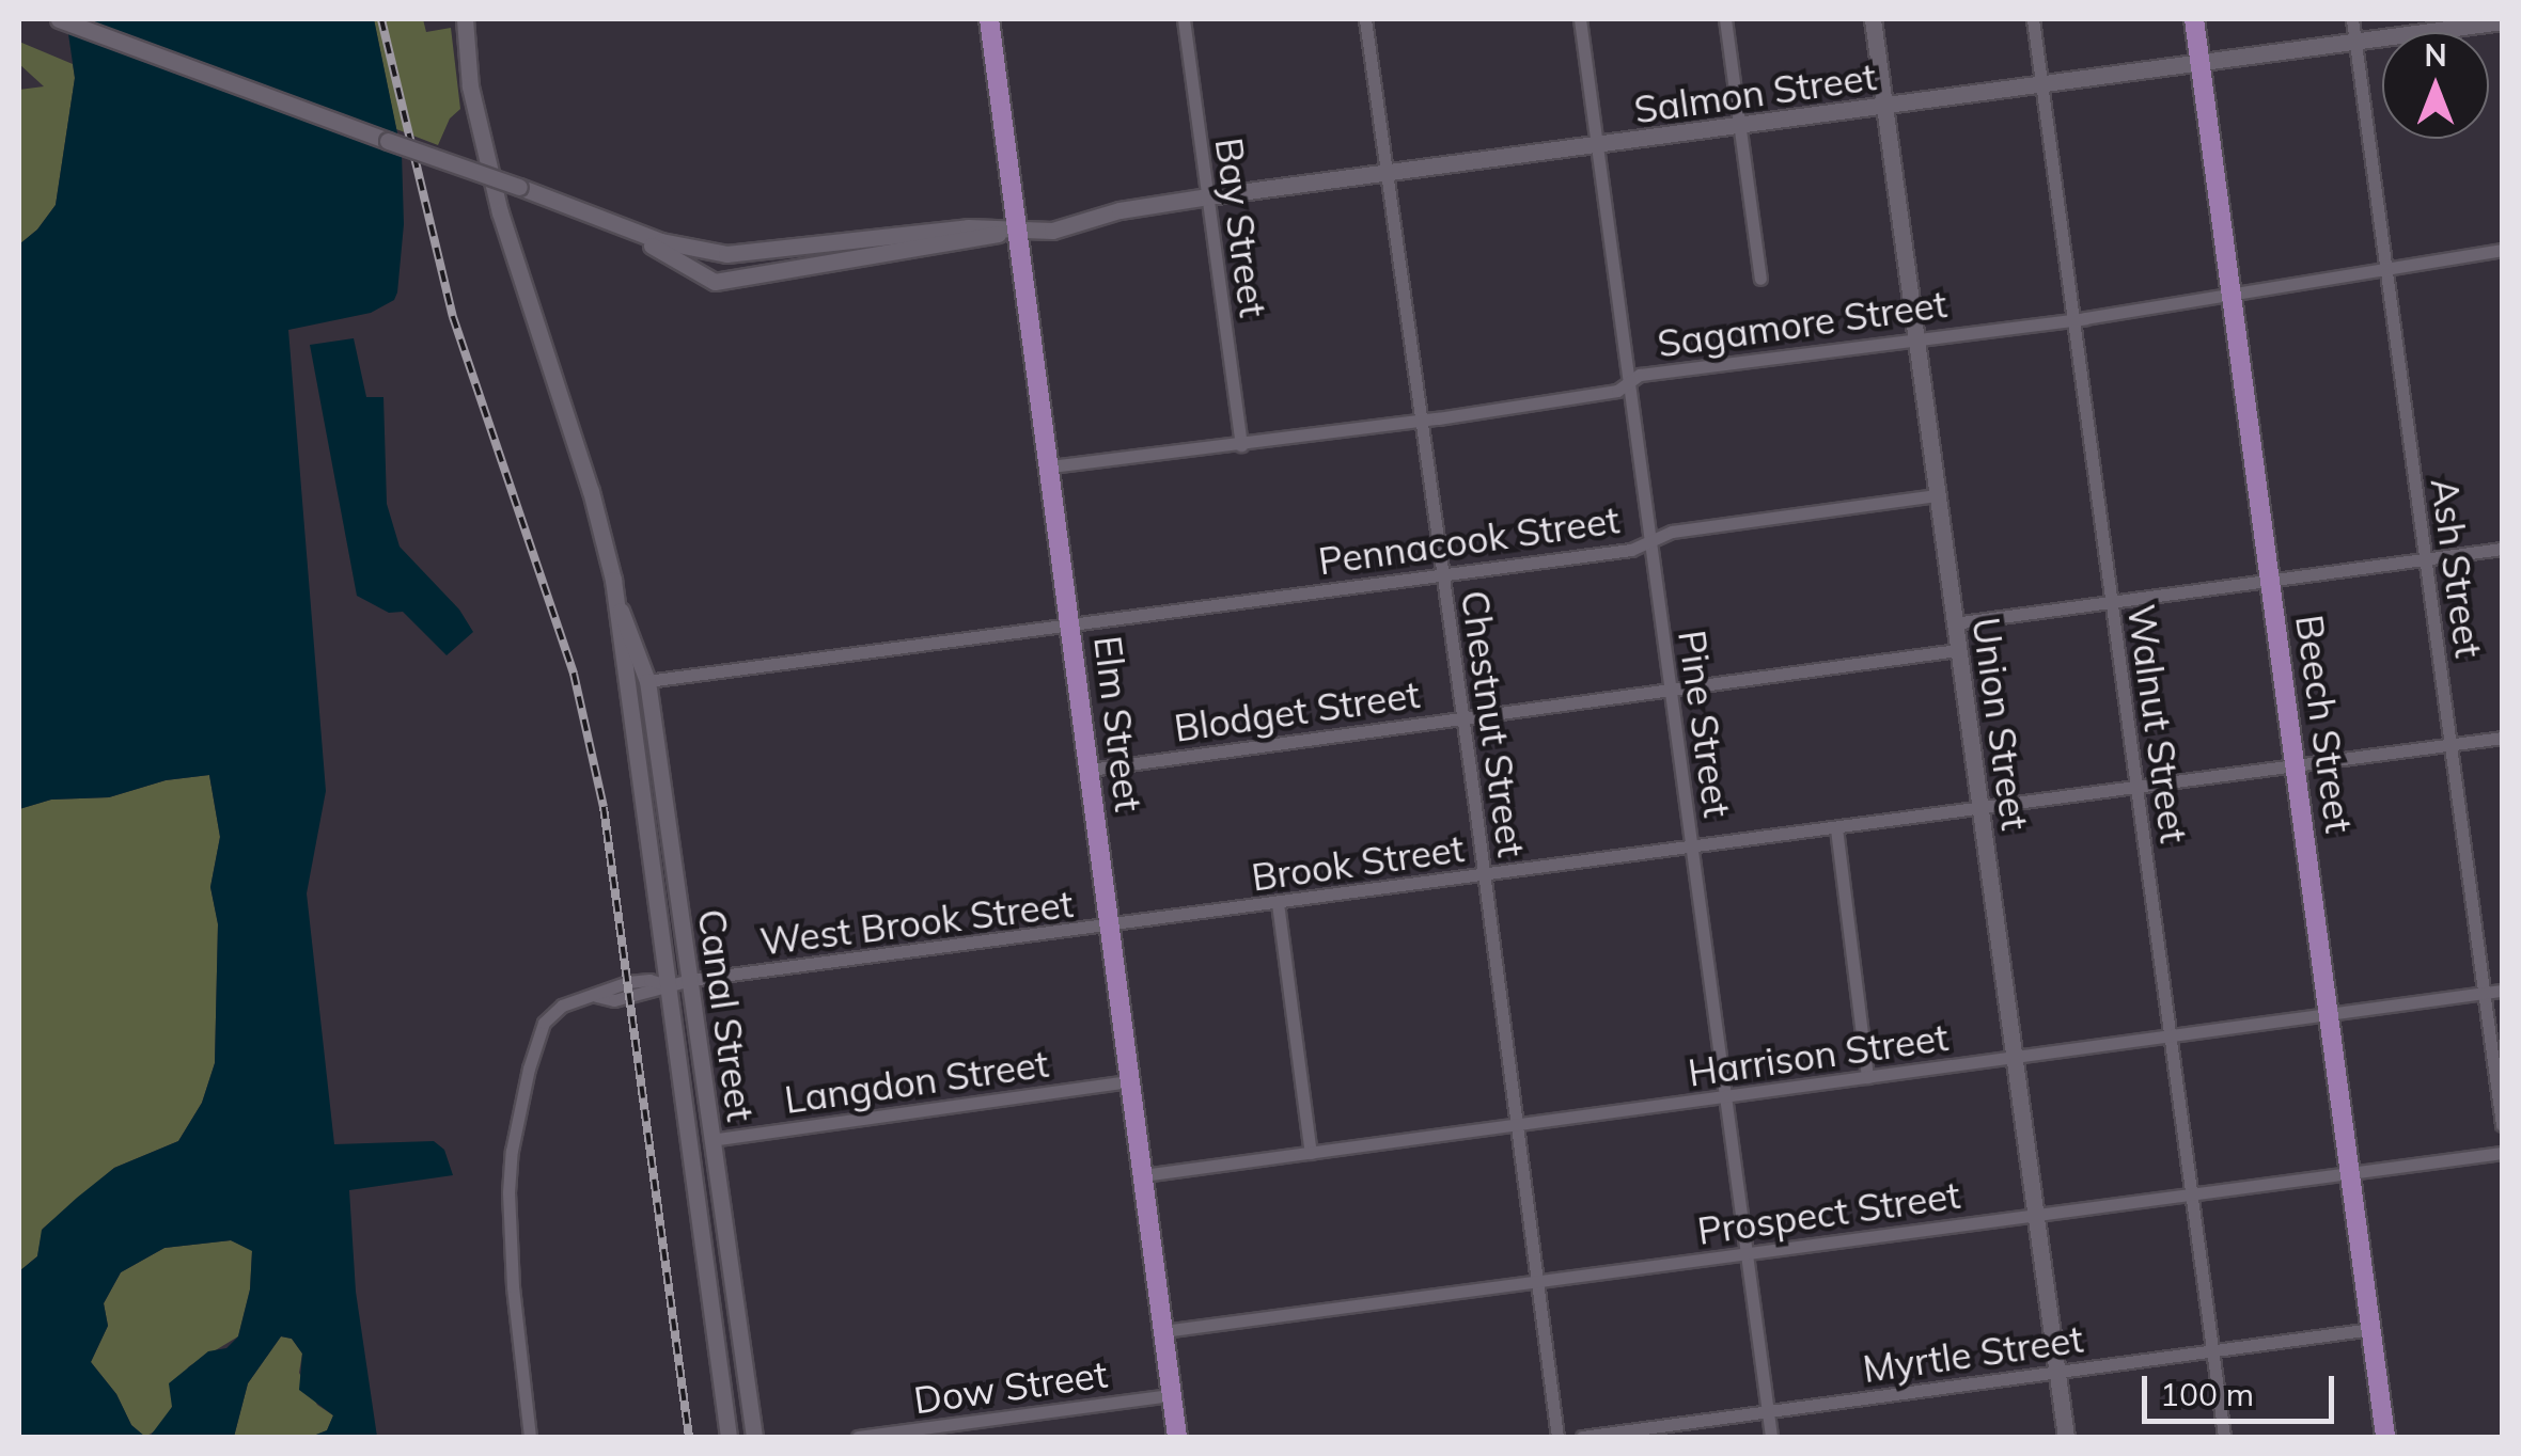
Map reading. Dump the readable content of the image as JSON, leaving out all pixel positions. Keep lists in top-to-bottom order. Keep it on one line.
{"streets":{"main road":["Elm Street","Beech Street"],"street":["Salmon Street","Bay Street","Sagamore Street","Pennacook Street","Ash Street","Blodget Street","Chestnut Street","Pine Street","Union Street","Walnut Street","Brook Street","West Brook Street","Canal Street","Harrison Street","Langdon Street","Prospect Street","Myrtle Street","Dow Street"]},"crossings":[["Salmon Street","Bay Street"],["Salmon Street","Ash Street"],["Salmon Street","Elm Street"],["Salmon Street","Chestnut Street"],["Salmon Street","Pine Street"],["Salmon Street","Union Street"],["Salmon Street","Walnut Street"],["Salmon Street","Beech Street"],["Bay Street","Sagamore Street"],["Sagamore Street","Ash Street"],["Sagamore Street","Elm Street"],["Sagamore Street","Chestnut Street"],["Sagamore Street","Pine Street"],["Sagamore Street","Union Street"],["Sagamore Street","Walnut Street"],["Sagamore Street","Beech Street"],["Pennacook Street","Elm Street"],["Pennacook Street","Chestnut Street"],["Pennacook Street","Pine Street"],["Pennacook Street","Union Street"],["Pennacook Street","Canal Street"],["Ash Street","Brook Street"],["Ash Street","Harrison Street"],["Blodget Street","Elm Street"],["Blodget Street","Chestnut Street"],["Blodget Street","Pine Street"],["Blodget Street","Union Street"],["Elm Street","Brook Street"],["Elm Street","West Brook Street"],["Elm Street","Harrison Street"],["Elm Street","Langdon Street"],["Elm Street","Prospect Street"],["Elm Street","Dow Street"],["Chestnut Street","Brook Street"],["Chestnut Street","Harrison Street"],["Chestnut Street","Prospect Street"],["Pine Street","Brook Street"],["Pine Street","Harrison Street"],["Pine Street","Prospect Street"],["Pine Street","Myrtle Street"],["Union Street","Brook Street"],["Union Street","Harrison Street"],["Union Street","Prospect Street"],["Union Street","Myrtle Street"],["Walnut Street","Brook Street"],["Walnut Street","Harrison Street"],["Walnut Street","Prospect Street"],["Walnut Street","Myrtle Street"],["Beech Street","Brook Street"],["Beech Street","Harrison Street"],["Beech Street","Prospect Street"],["Beech Street","Myrtle Street"],["Brook Street","West Brook Street"],["West Brook Street","Canal Street"],["Canal Street","Langdon Street"]],"scale_bar":"100 m","north":"top"}
